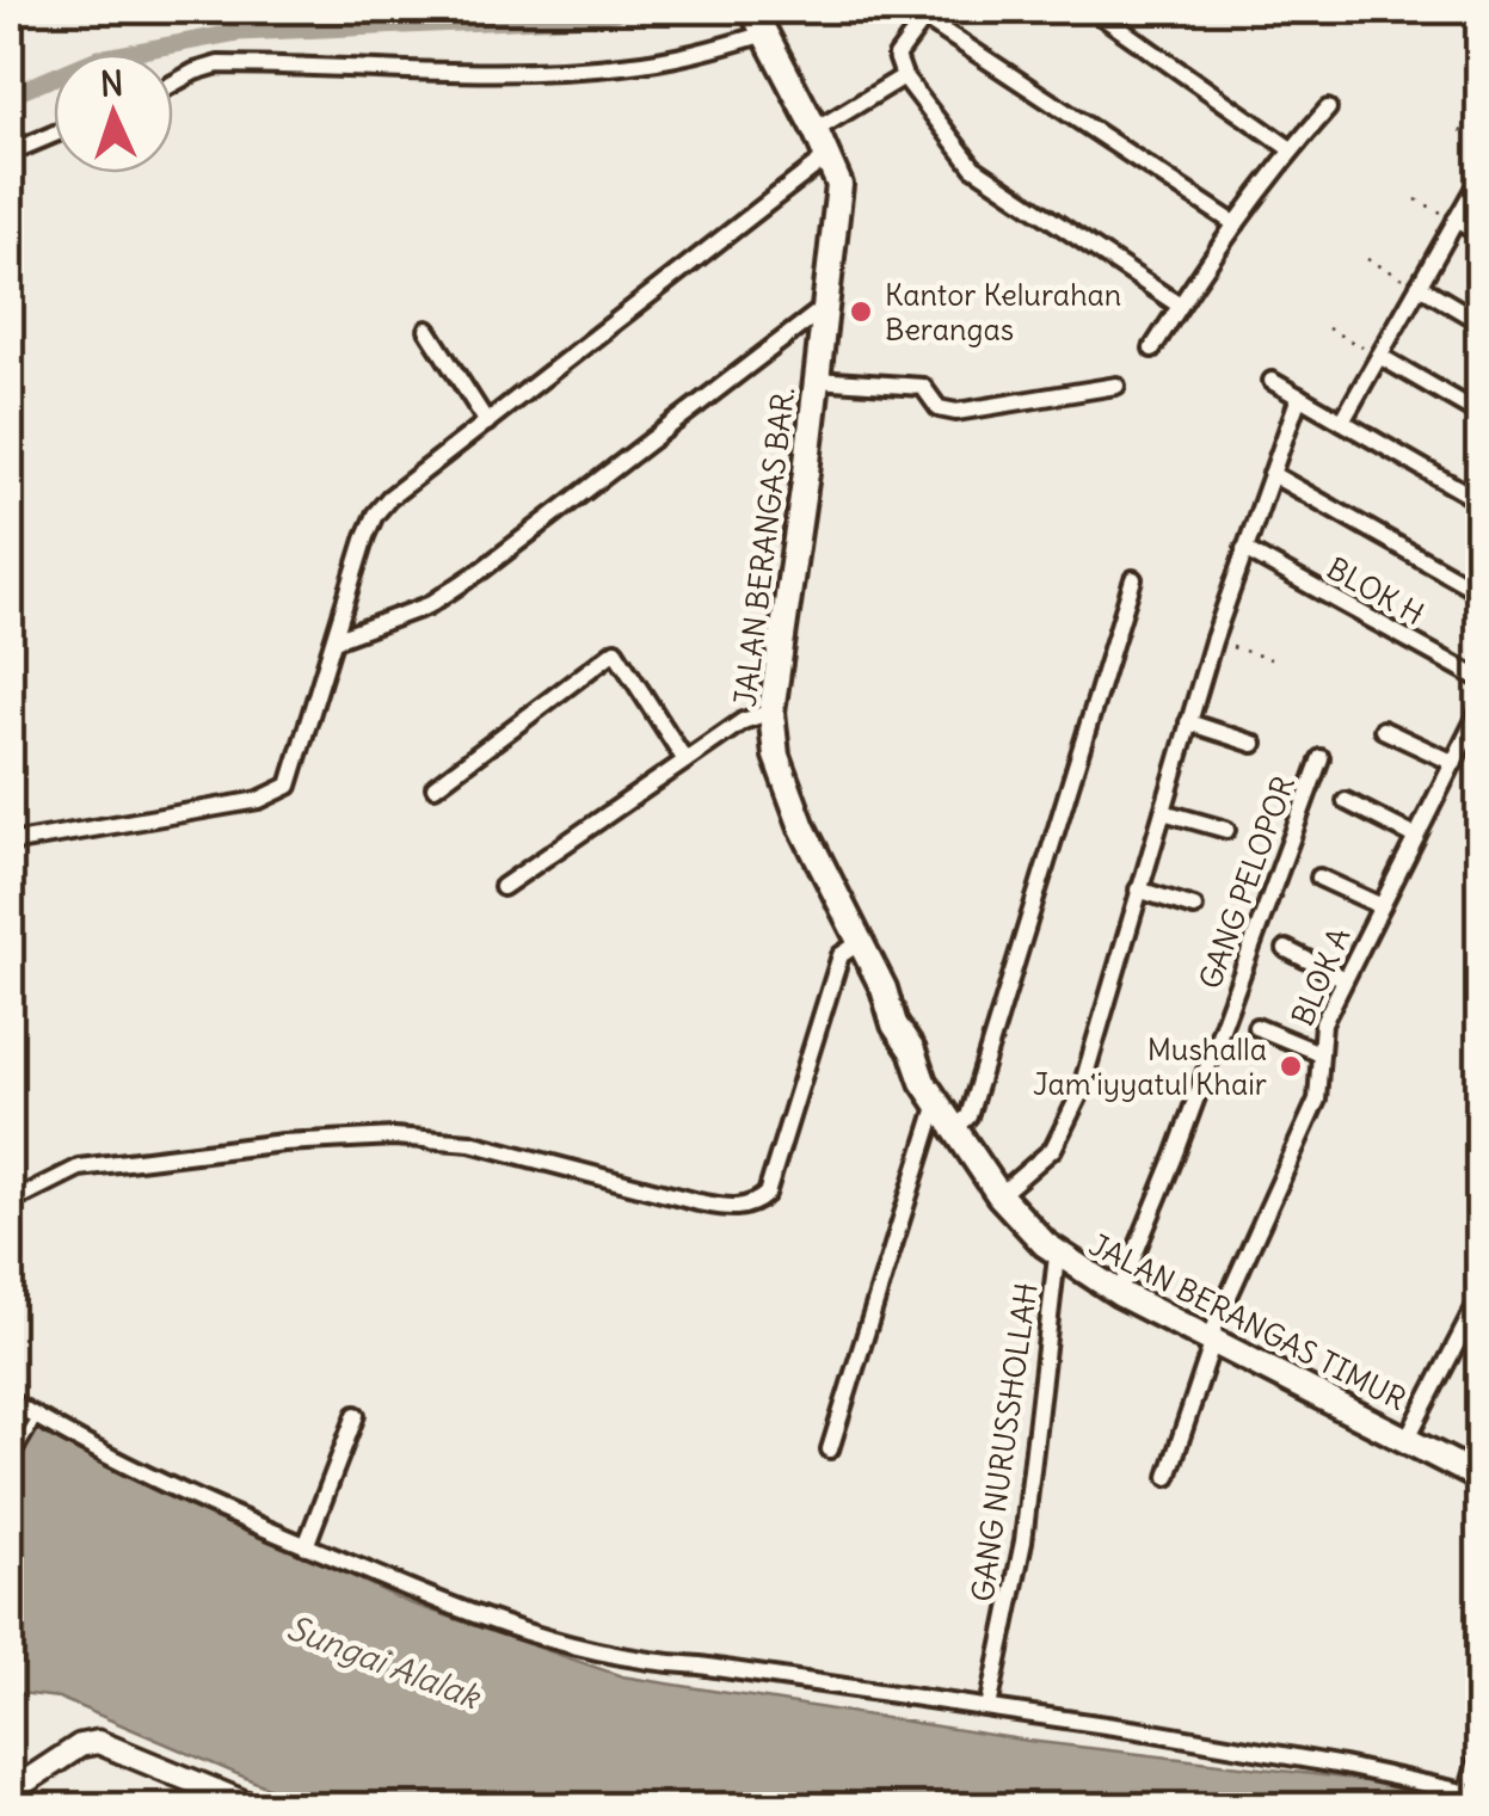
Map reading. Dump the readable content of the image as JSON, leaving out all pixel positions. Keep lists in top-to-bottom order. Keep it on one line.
{"streets":{"main road":["JALAN BERANGAS BAR.","JALAN BERANGAS TIMUR"],"street":["BLOK H","GANG PELOPOR","BLOK A","GANG NURUSSHOLLAH"]},"crossings":[["JALAN BERANGAS BAR.","JALAN BERANGAS TIMUR"],["GANG PELOPOR","JALAN BERANGAS TIMUR"],["BLOK A","JALAN BERANGAS TIMUR"],["JALAN BERANGAS TIMUR","GANG NURUSSHOLLAH"]],"water":["Sungai Alalak"],"places":["Kantor Kelurahan Berangas","Mushalla Jam'iyyatul Khair"],"north":"top"}
